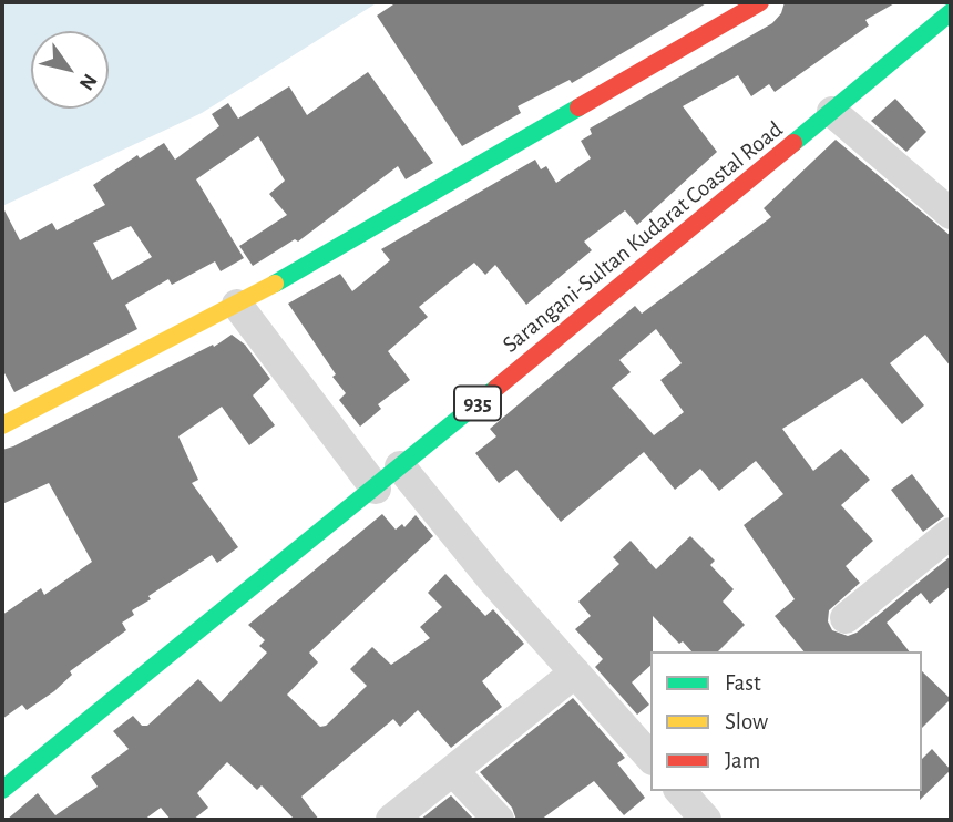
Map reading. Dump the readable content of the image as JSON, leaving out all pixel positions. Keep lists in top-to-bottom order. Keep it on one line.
{"streets":{"main road":["Sarangani-Sultan Kudarat Coastal Road","935"]},"legend":["Fast","Slow","Jam"],"north":"bottom right"}
